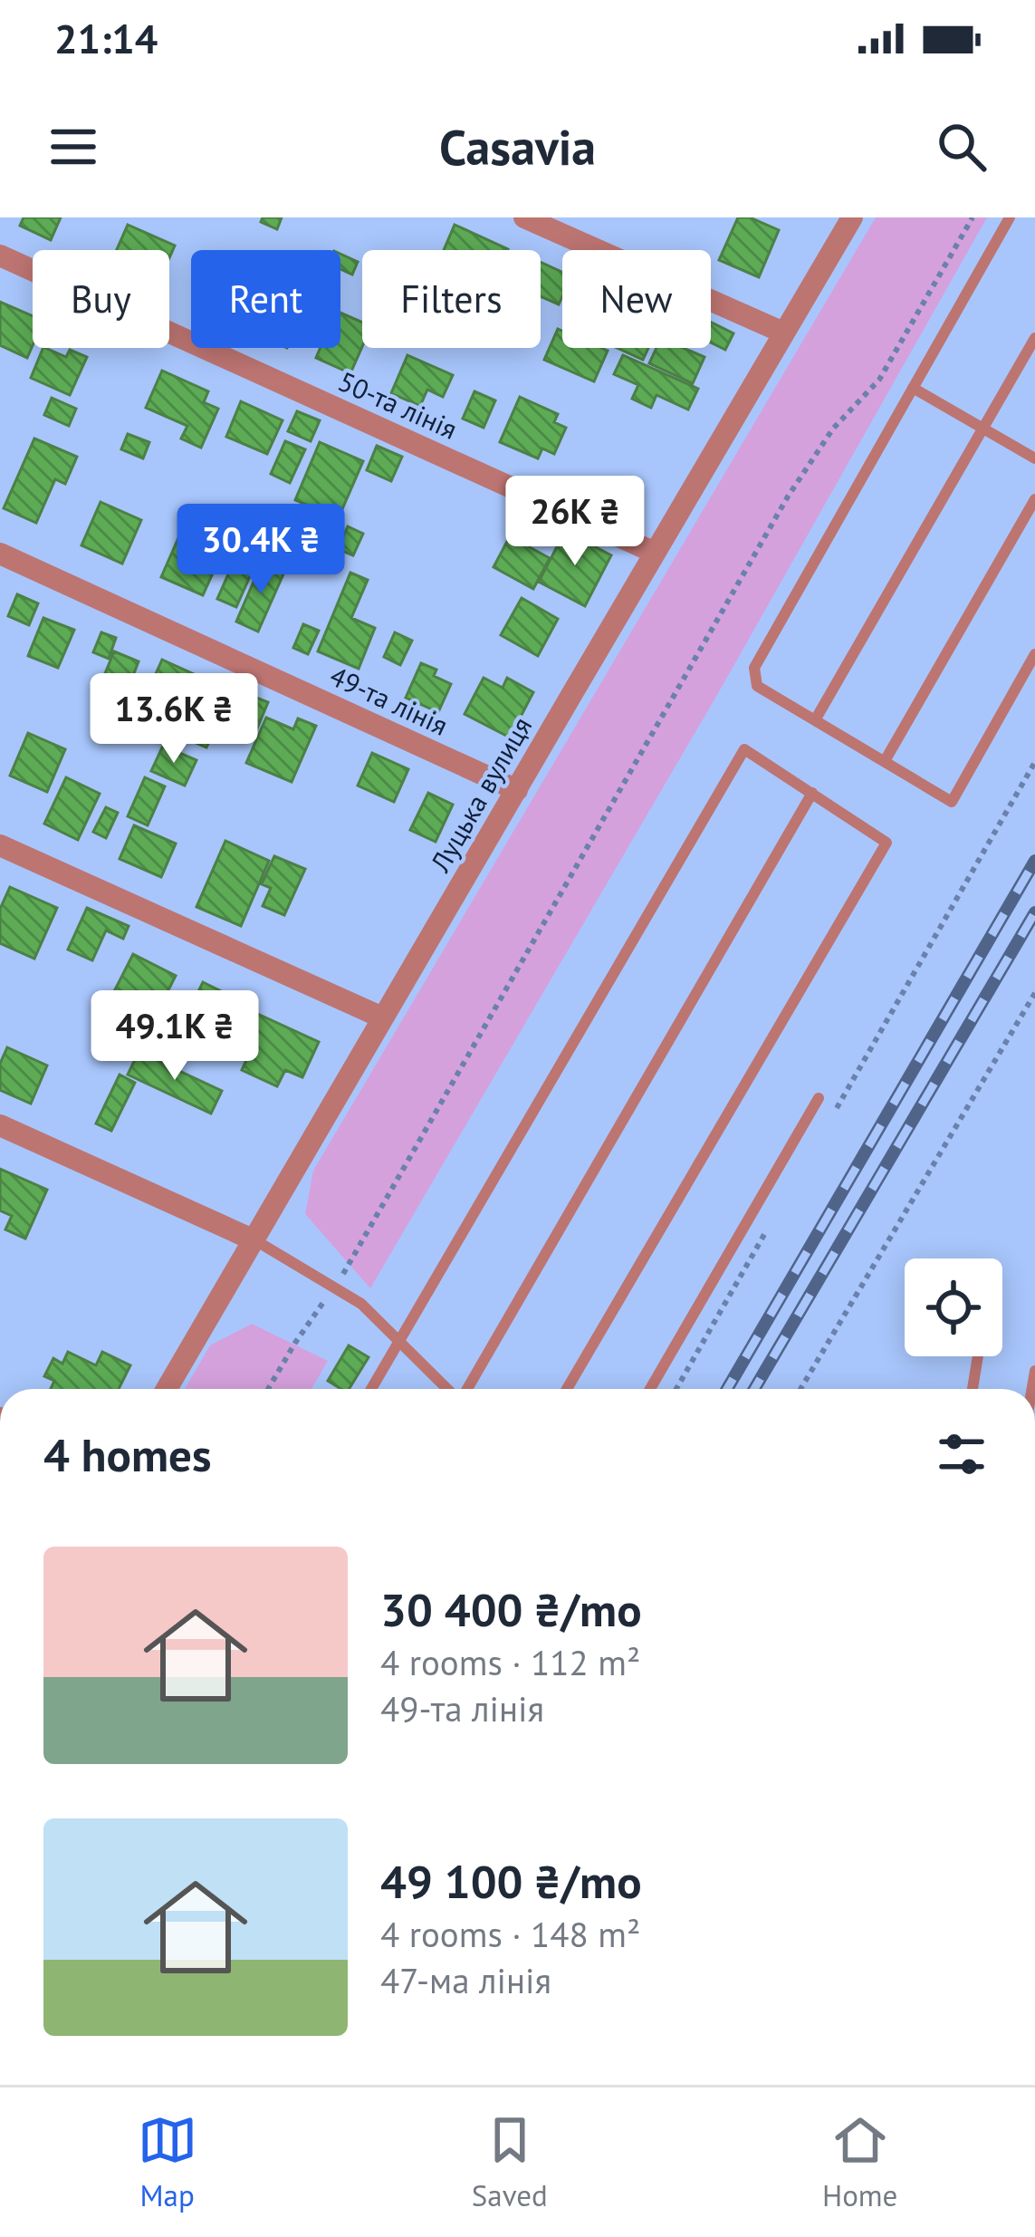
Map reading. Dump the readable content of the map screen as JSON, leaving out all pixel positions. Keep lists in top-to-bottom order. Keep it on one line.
{"streets":{"street":["50-та лінія","49-та лінія","Луцька вулиця"]},"crossings":[["50-та лінія","Луцька вулиця"],["49-та лінія","Луцька вулиця"]],"page":{"status":"21:14","header":"Casavia","chip":["Buy","Rent","Filters","New"],"price":["26K ₴","30.4K ₴","13.6K ₴","49.1K ₴"],"heading":"4 homes","list":[{"name":"30 400 ₴/mo","note":"4 rooms · 112 m² · 49-та лінія"},{"name":"49 100 ₴/mo","note":"4 rooms · 148 m² · 47-ма лінія"}],"tabs":["Map","Saved","Home"]}}
